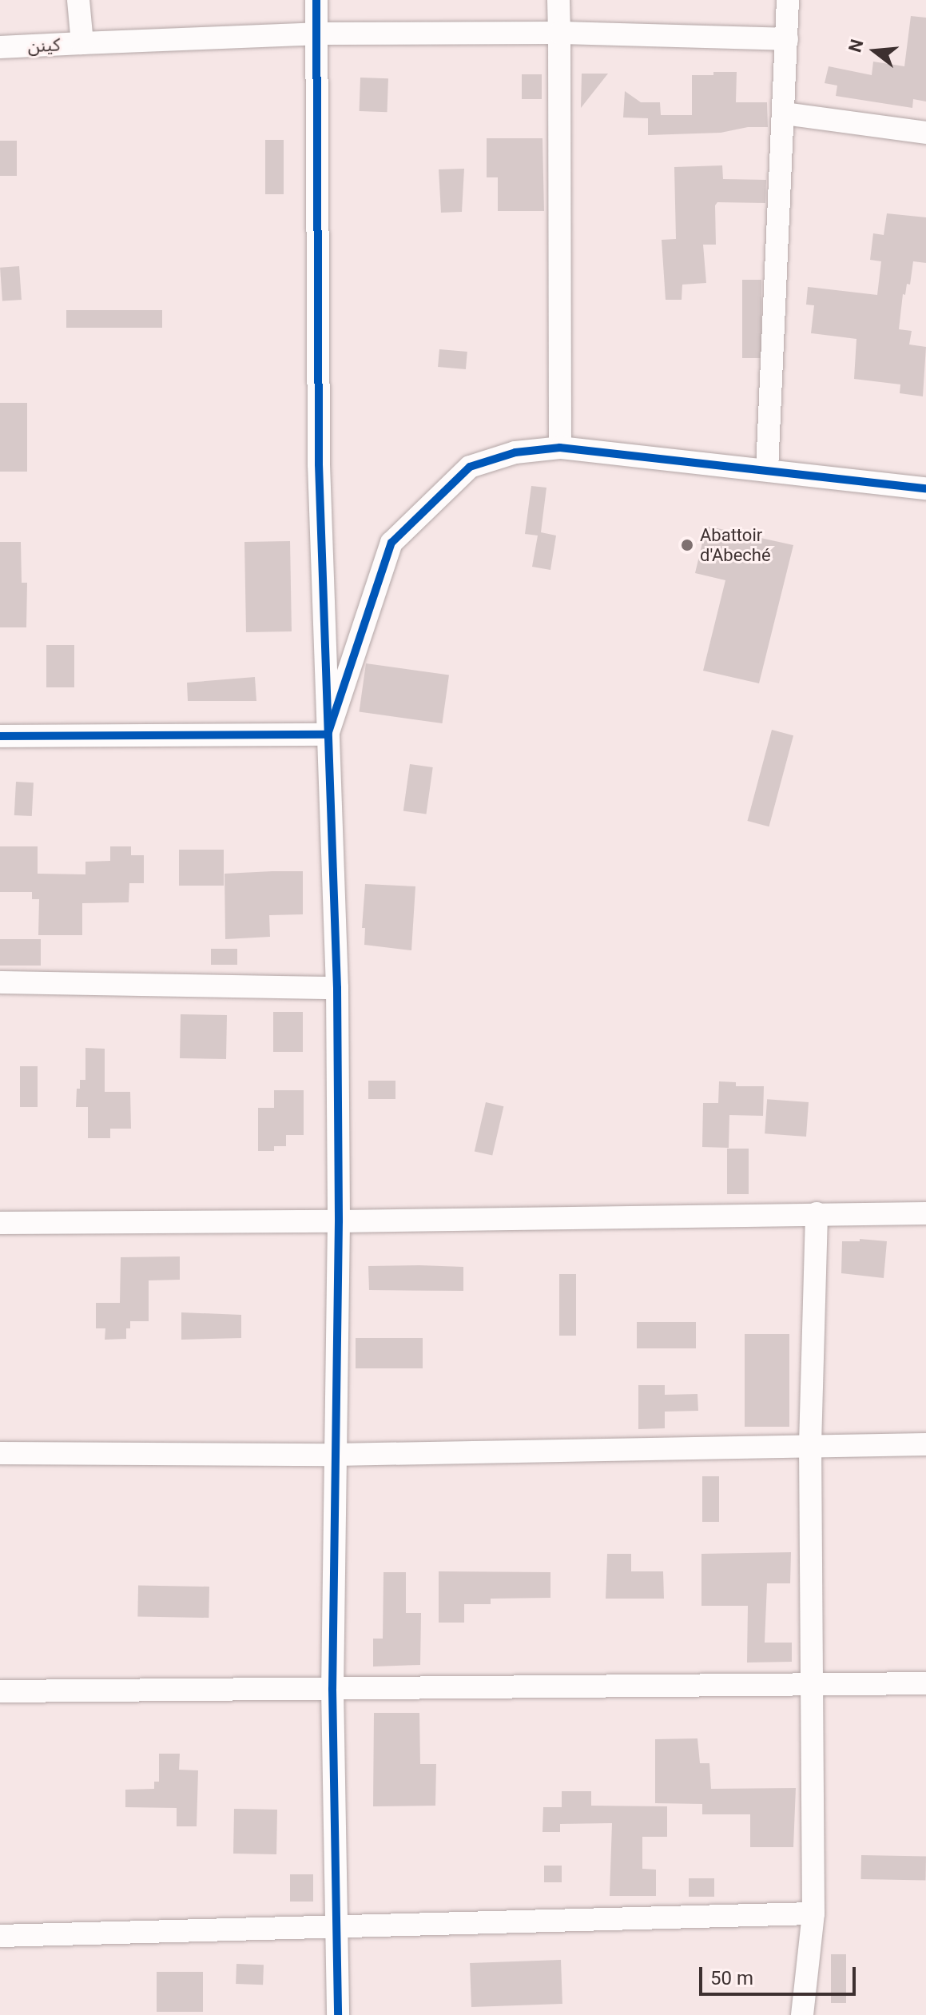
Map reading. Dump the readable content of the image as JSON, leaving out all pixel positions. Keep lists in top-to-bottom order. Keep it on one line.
{"streets":{"street":["كينن"]},"places":["Abattoir d'Abeché"],"scale_bar":"50 m","north":"left"}
